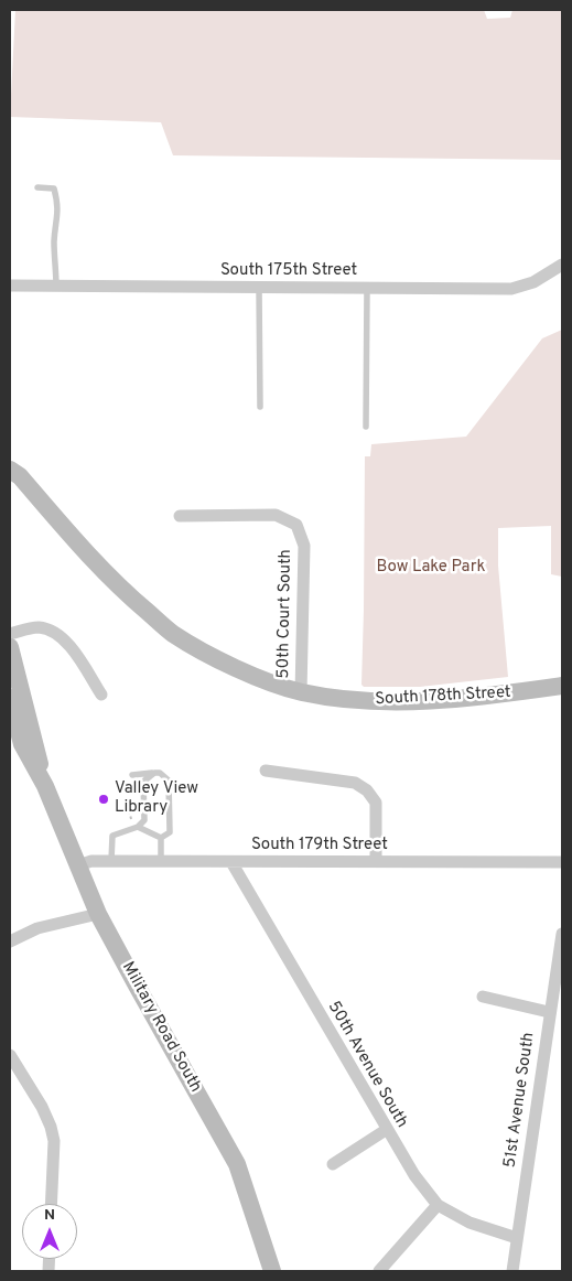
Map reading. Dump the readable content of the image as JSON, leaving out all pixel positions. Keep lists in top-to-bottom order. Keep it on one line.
{"streets":{"main road":["South 178th Street","Military Road South"],"street":["South 175th Street","50th Court South","South 179th Street","50th Avenue South","51st Avenue South"]},"crossings":[["50th Court South","South 178th Street"],["South 179th Street","Military Road South"],["South 179th Street","50th Avenue South"],["50th Avenue South","51st Avenue South"]],"parks":["Bow Lake Park"],"places":["Valley View Library"],"north":"top"}
